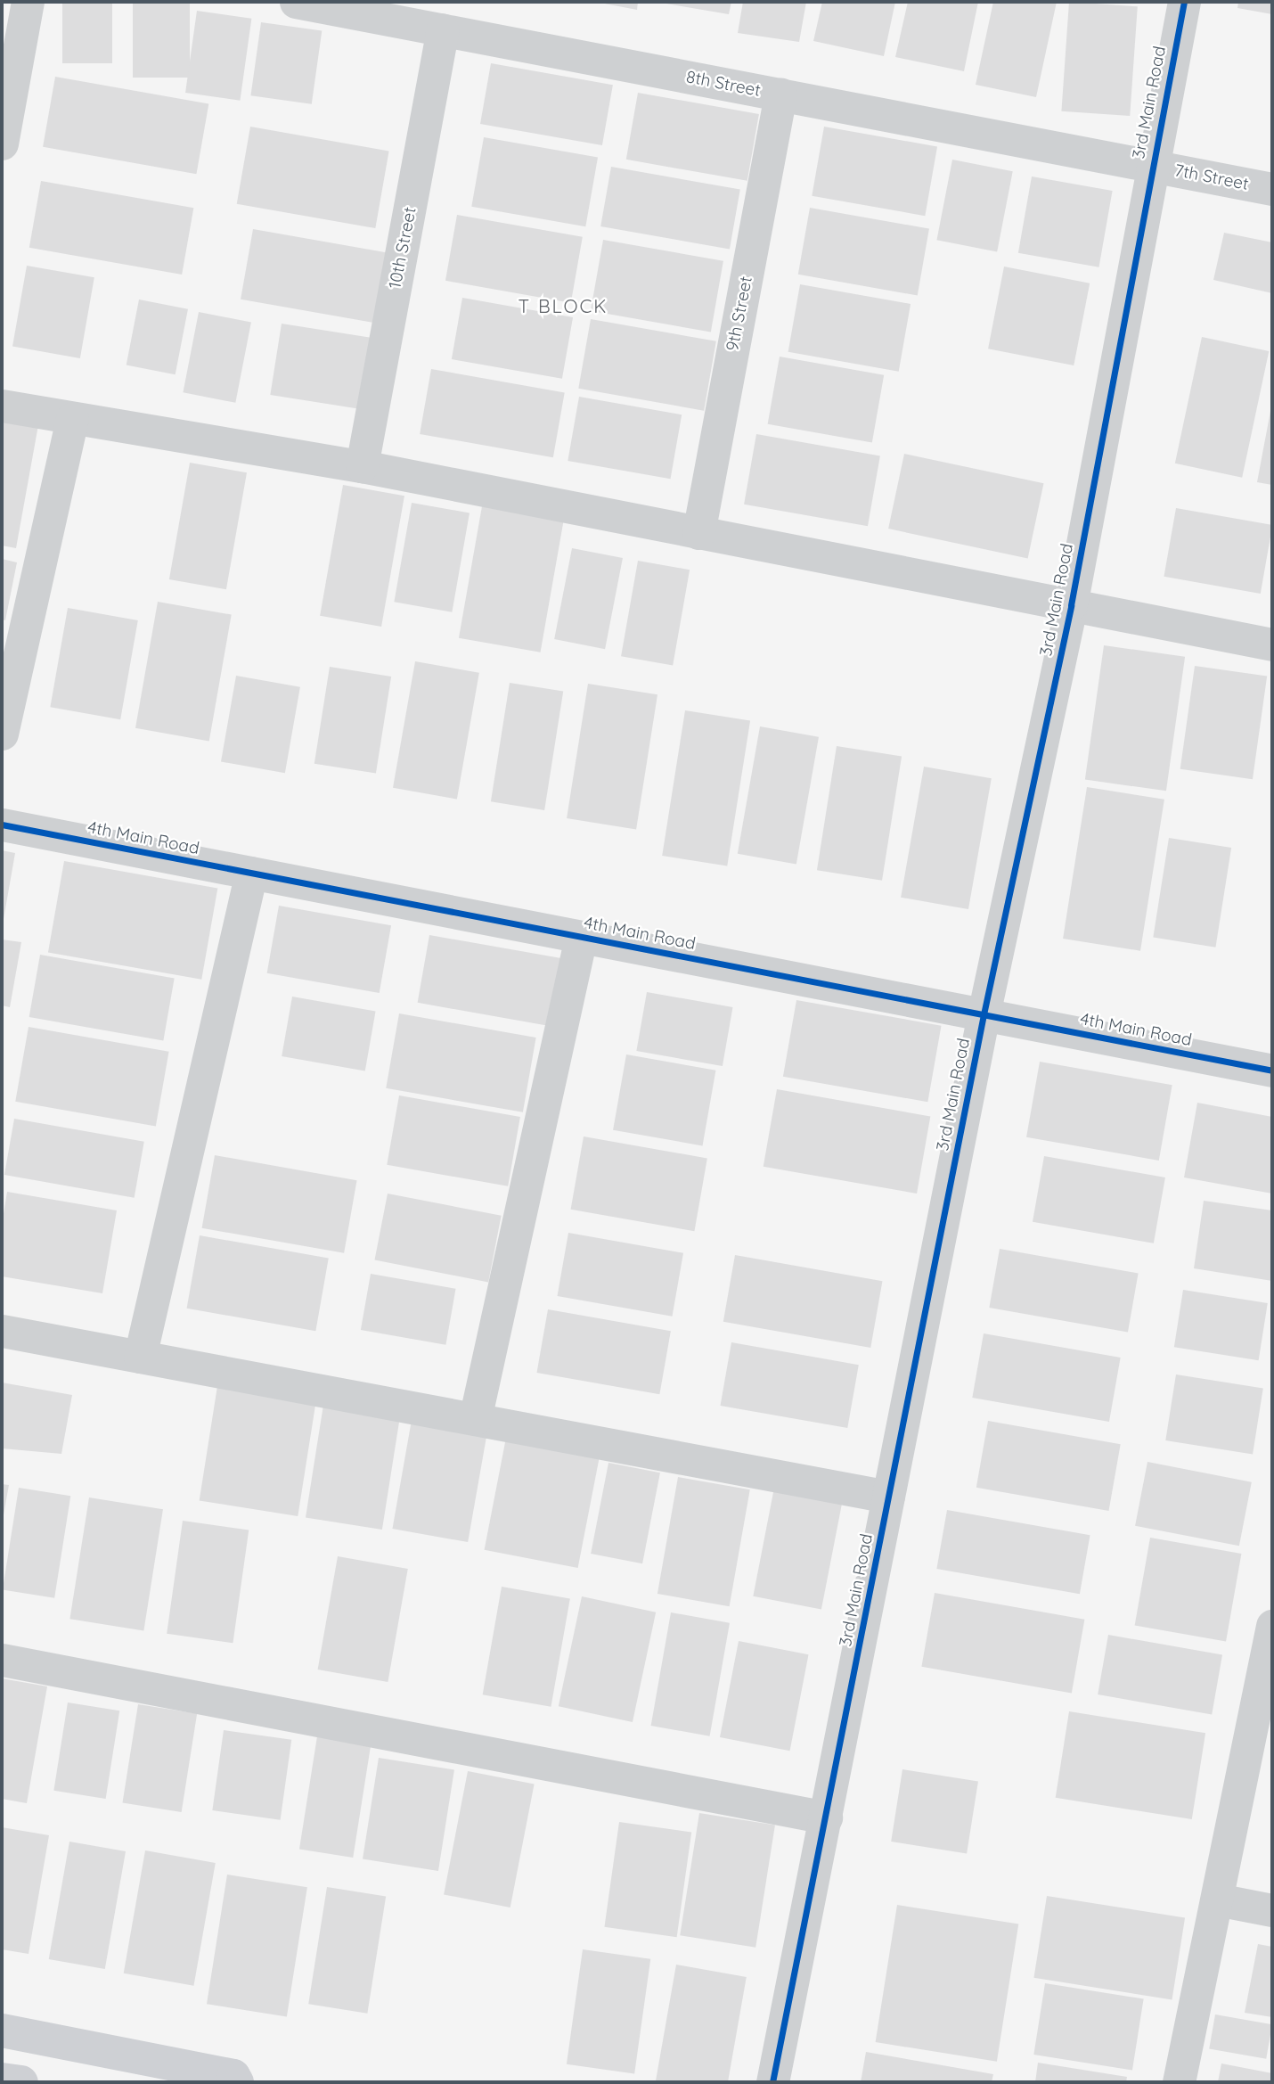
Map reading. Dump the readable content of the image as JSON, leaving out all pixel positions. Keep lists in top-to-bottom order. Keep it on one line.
{"streets":{"street":["8th Street","3rd Main Road","7th Street","10th Street","9th Street","4th Main Road"]},"crossings":[["8th Street","3rd Main Road"],["8th Street","7th Street"],["8th Street","10th Street"],["8th Street","9th Street"],["3rd Main Road","7th Street"],["3rd Main Road","4th Main Road"]],"districts":["T BLOCK"]}
